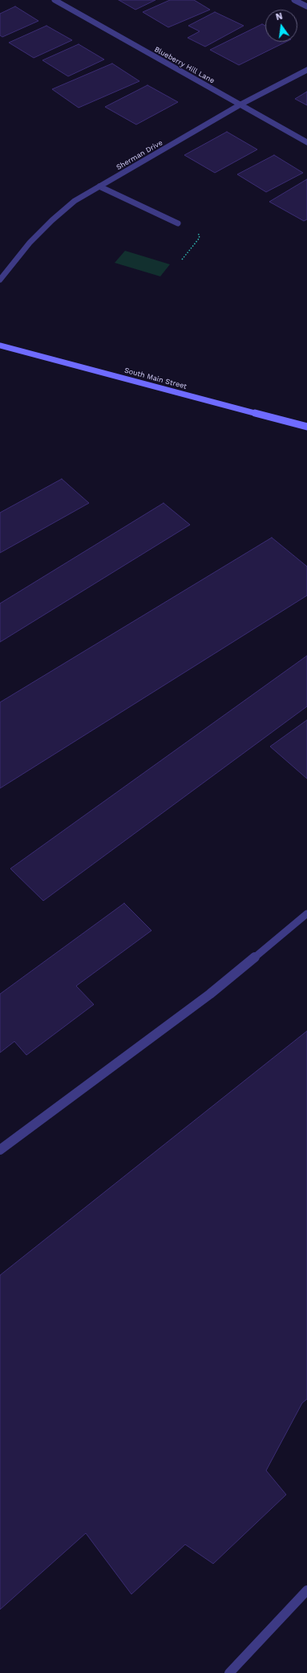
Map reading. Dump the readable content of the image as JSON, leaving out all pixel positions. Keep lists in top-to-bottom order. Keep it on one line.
{"streets":{"main road":["South Main Street"],"street":["Blueberry Hill Lane","Sherman Drive"]},"crossings":[["Blueberry Hill Lane","Sherman Drive"]],"north":"top"}
